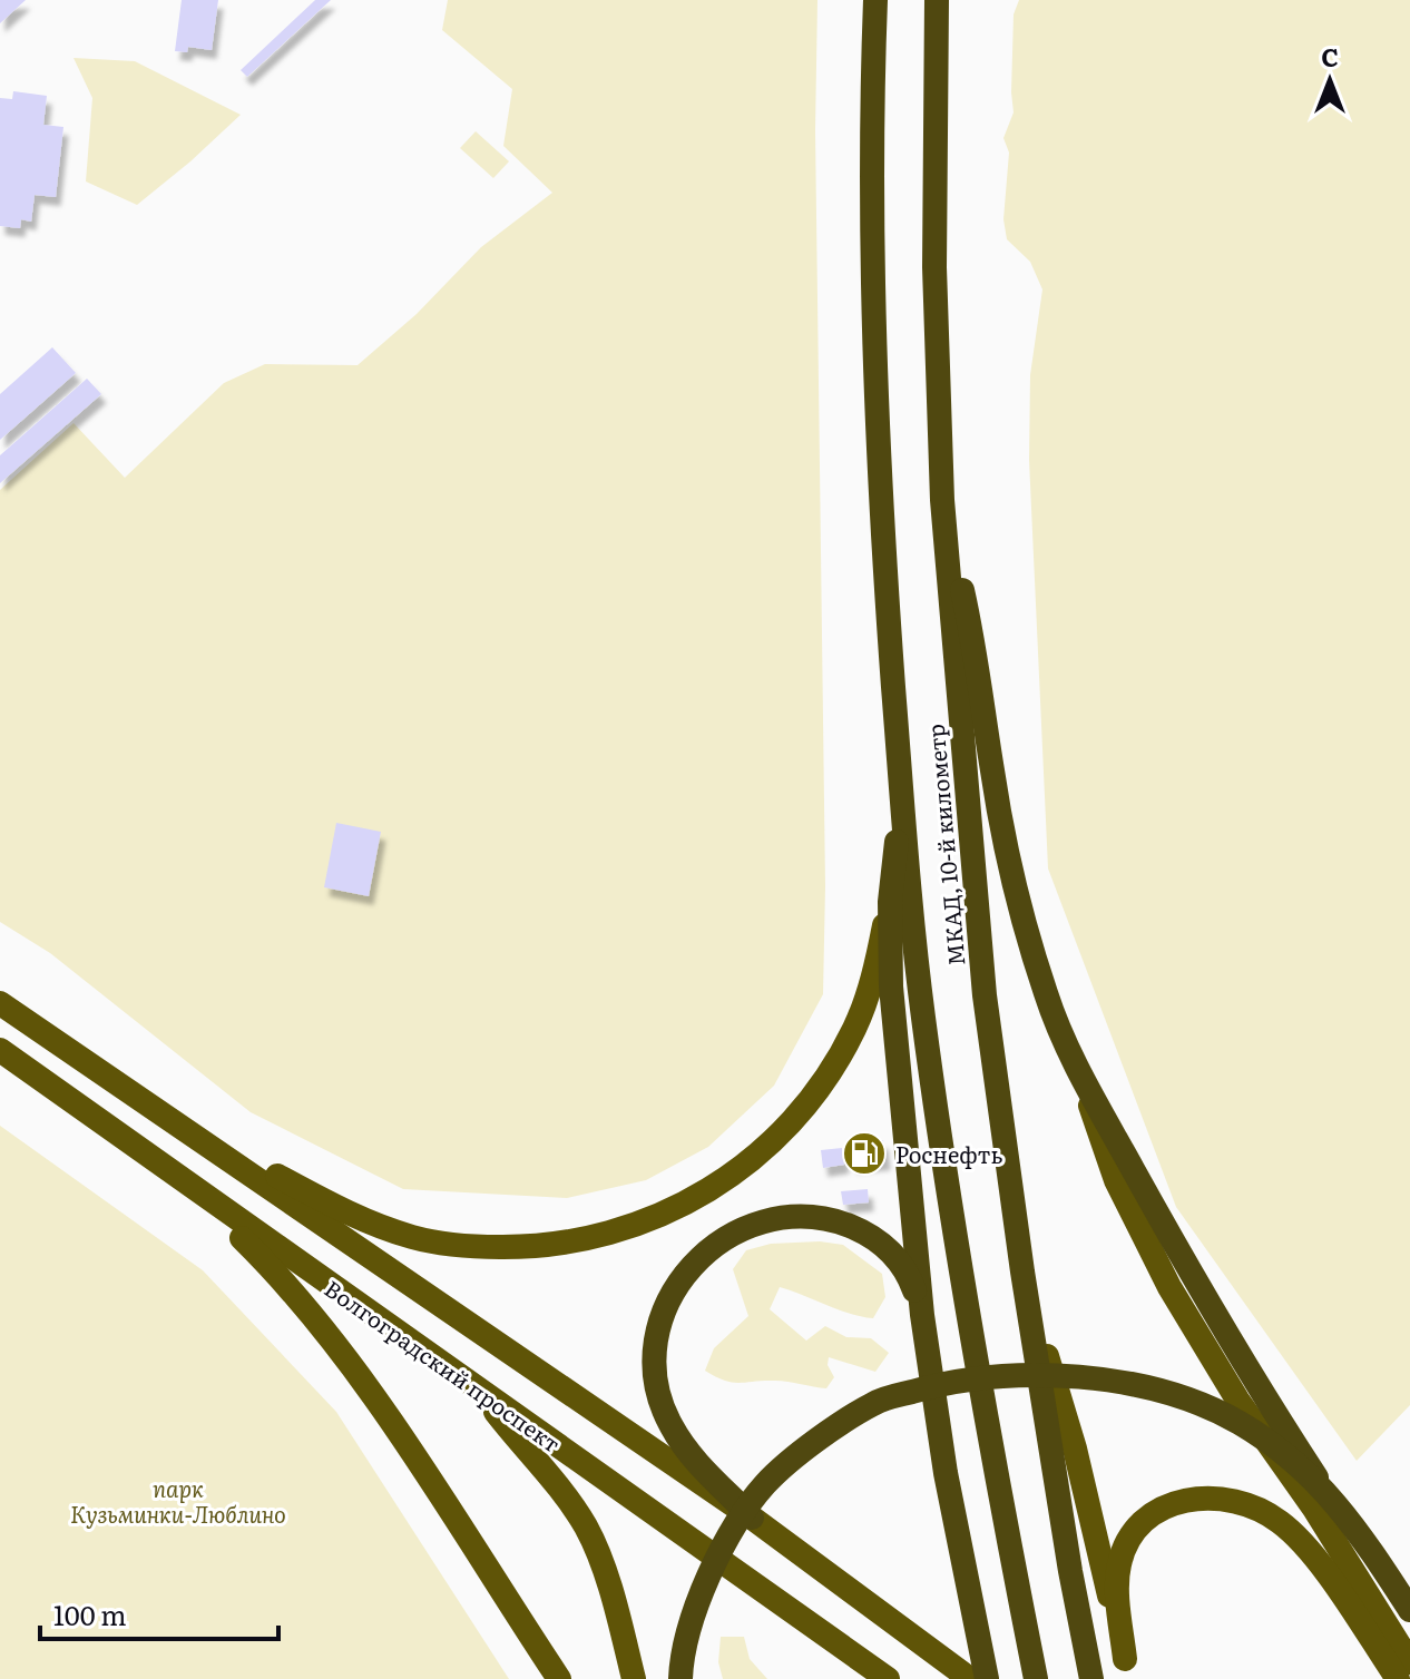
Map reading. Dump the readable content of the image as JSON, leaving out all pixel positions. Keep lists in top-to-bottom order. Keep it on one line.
{"streets":{"highway":["МКАД, 10-й километр"],"main road":["Волгоградский проспект"]},"parks":["парк Кузьминки-Люблино"],"places":{"fuel station":["Роснефть"]},"scale_bar":"100 m","north":"top"}
